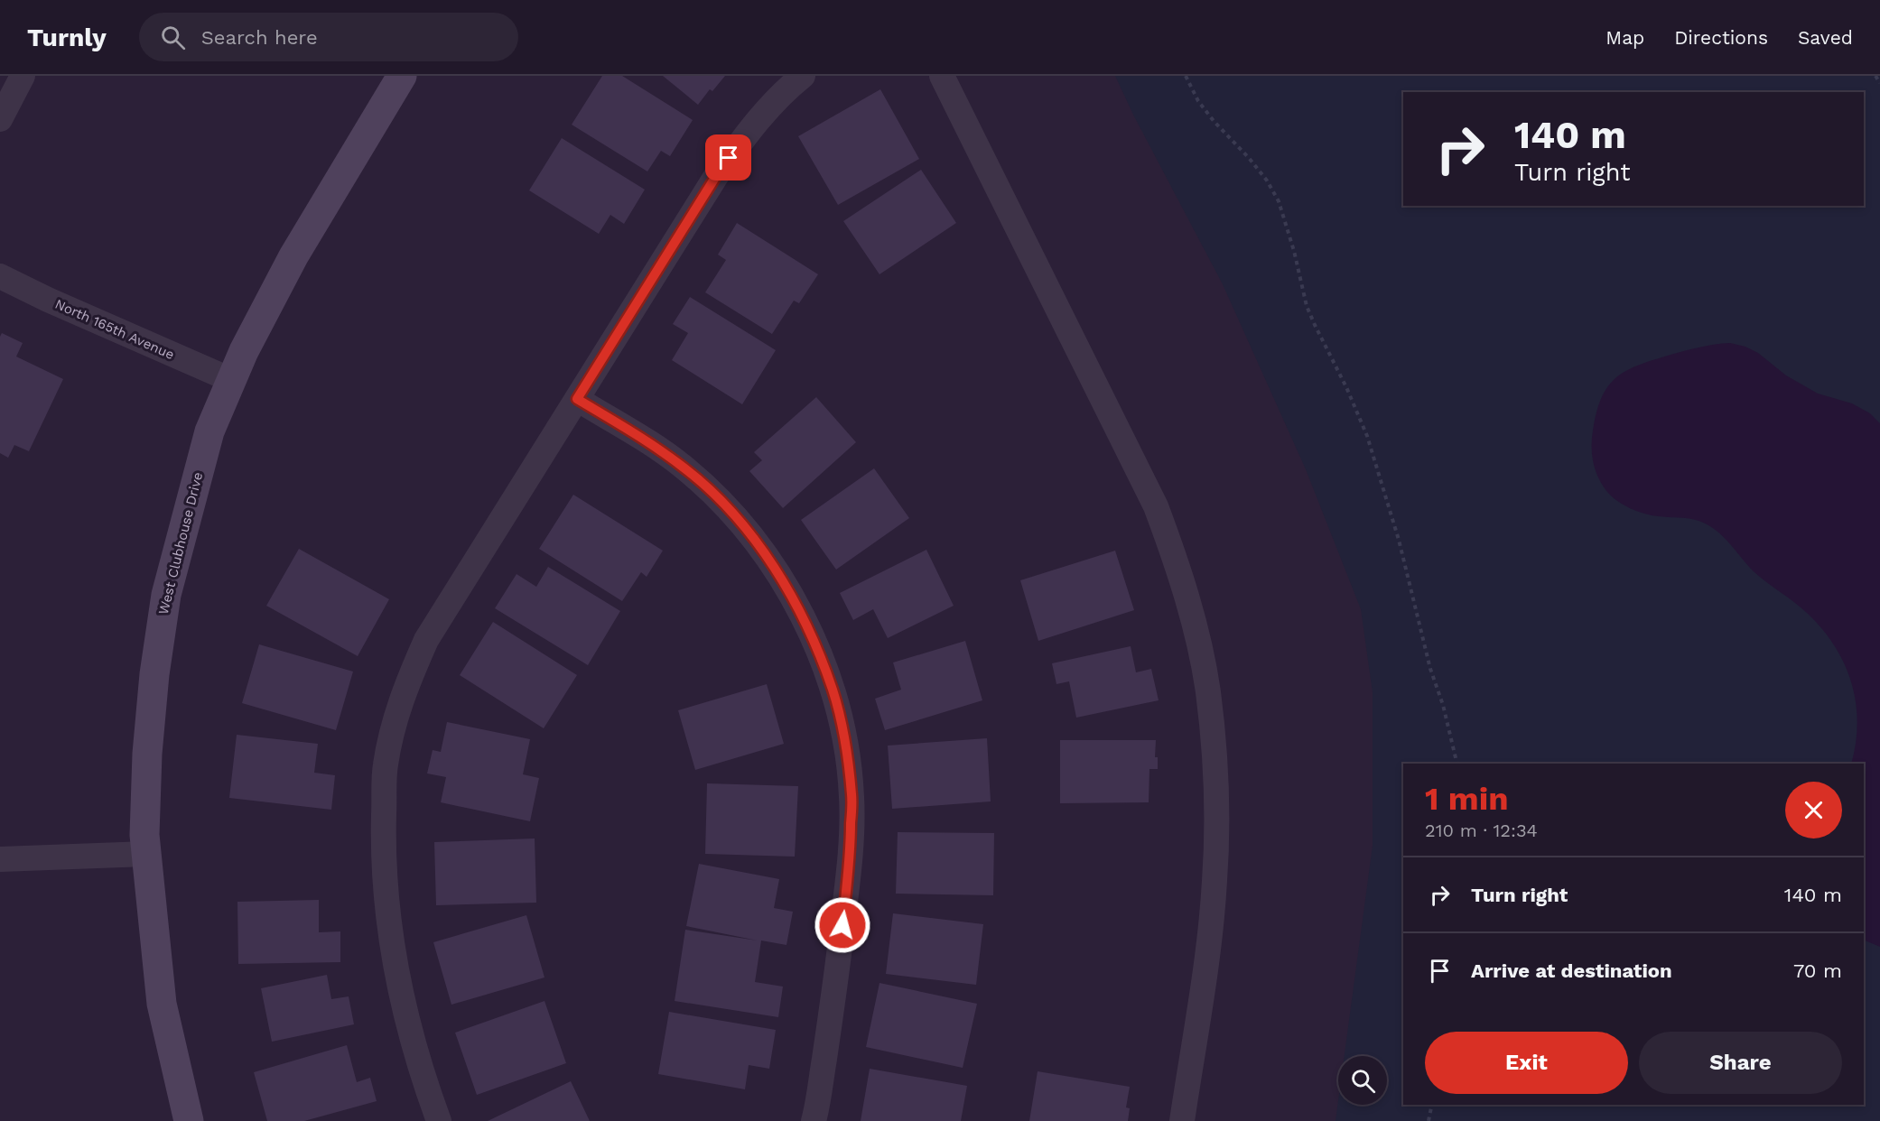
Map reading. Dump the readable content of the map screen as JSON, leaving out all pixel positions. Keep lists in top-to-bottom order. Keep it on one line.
{"streets":{"street":["North 165th Avenue","West Clubhouse Drive"]},"crossings":[["North 165th Avenue","West Clubhouse Drive"]],"page":{"header":"Turnly","search":"Search here","nav":["Map","Directions","Saved"],"turn":["140 m","Turn right"],"heading":["1 min","210 m · 12:34"],"list":[{"name":"Turn right","value":"140 m"},{"name":"Arrive at destination","value":"70 m"}],"buttons":["Exit","Share"]}}
